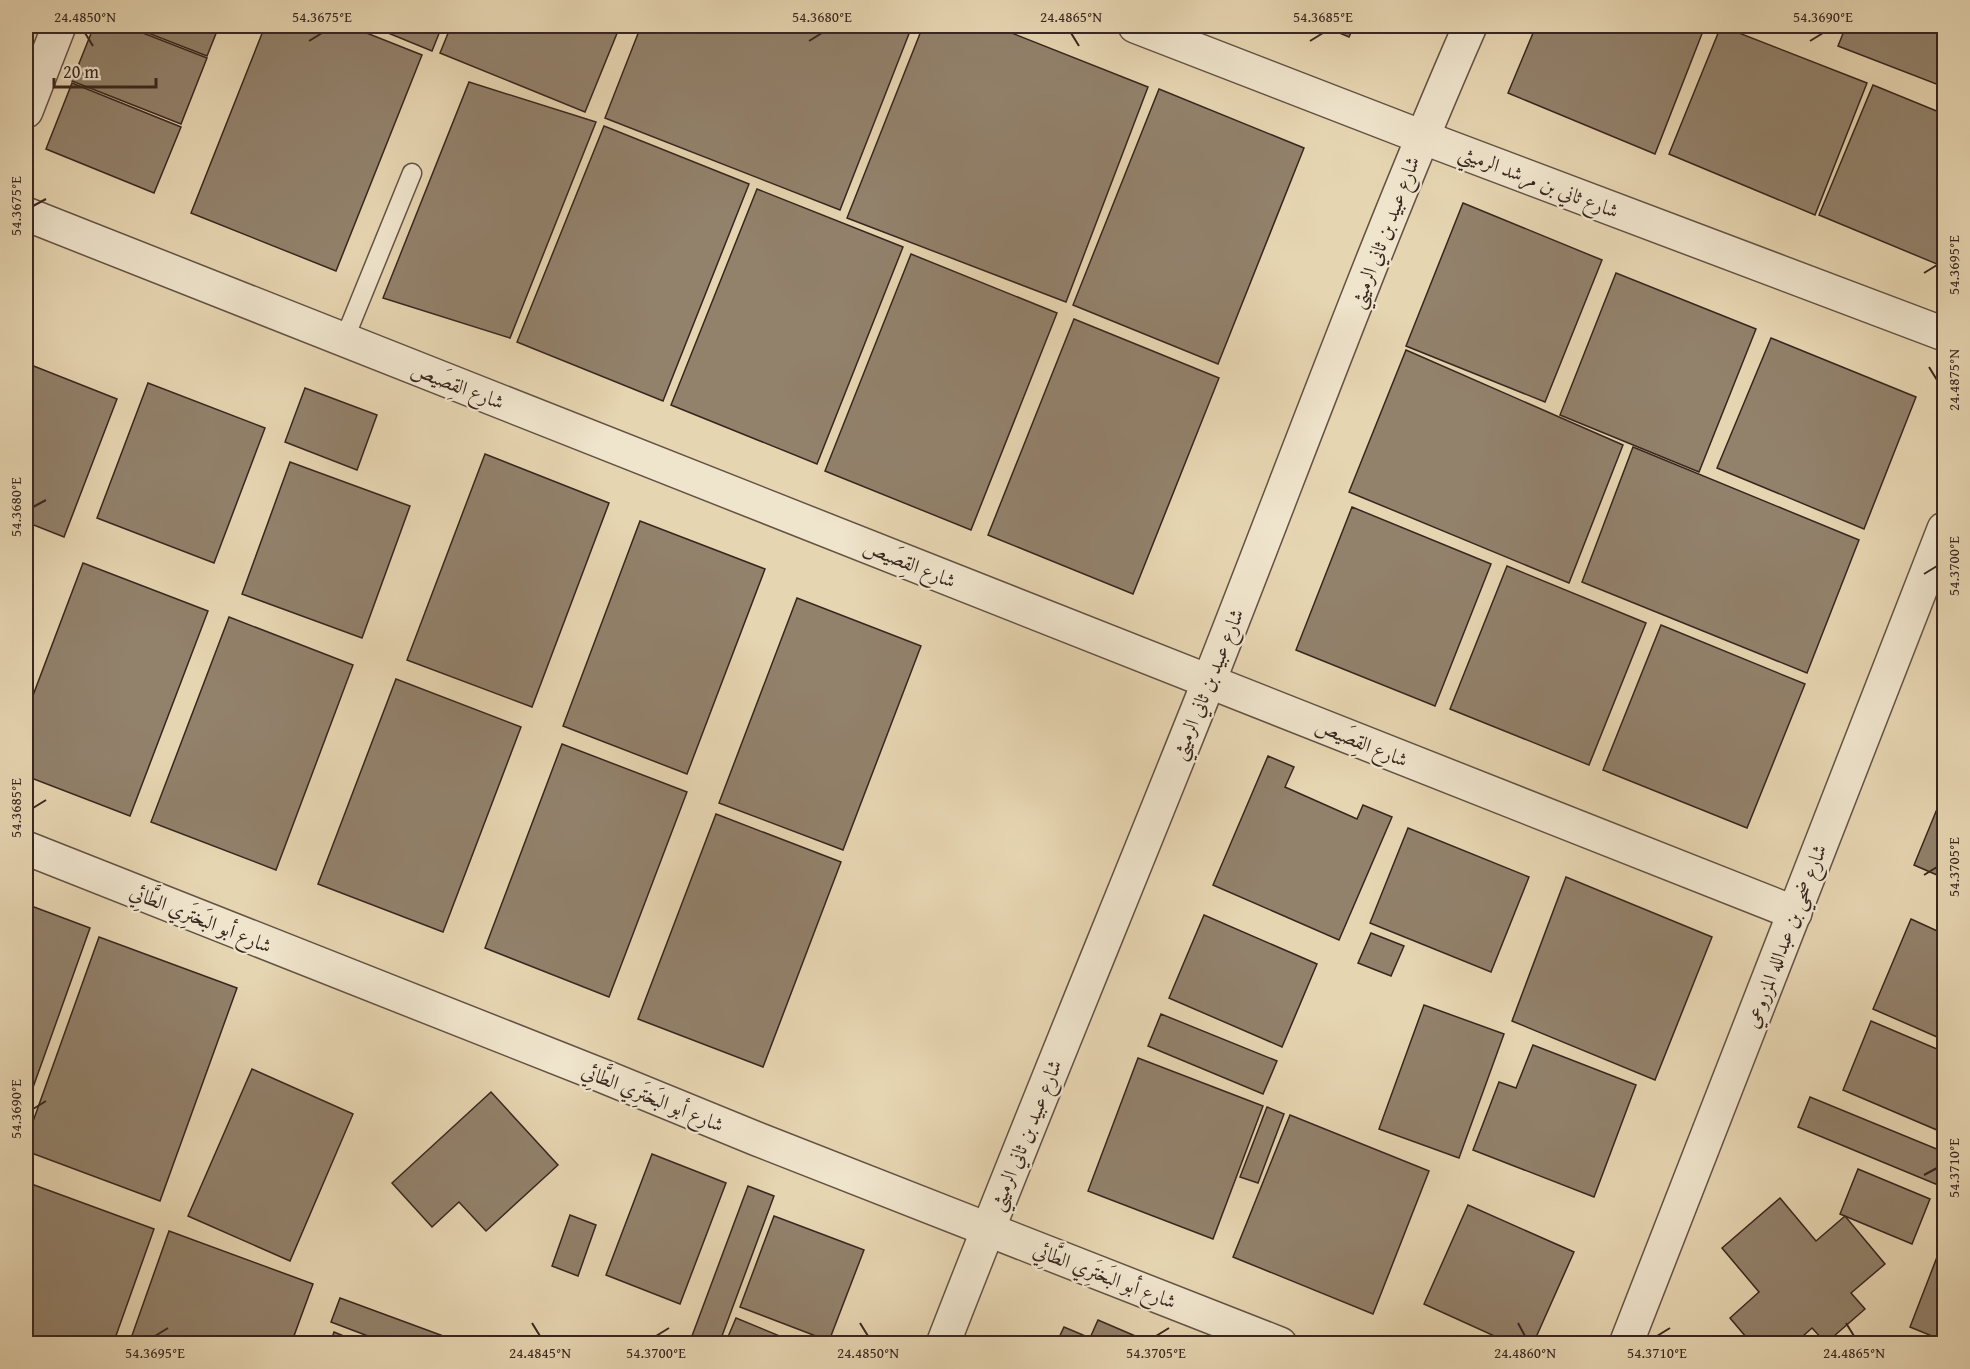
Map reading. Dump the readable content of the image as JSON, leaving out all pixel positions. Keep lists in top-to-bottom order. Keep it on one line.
{"streets":{"street":["شارع ثاني بن مرشد الرميثي","شارع عبيد بن ثاني الرميثي","شارع القِصَيص","شارع أبو البَختَرِي الطَّائِي","شارع ضحي بن عبدالله المزروعي"]},"crossings":[["شارع ثاني بن مرشد الرميثي","شارع عبيد بن ثاني الرميثي"],["شارع عبيد بن ثاني الرميثي","شارع القِصَيص"],["شارع عبيد بن ثاني الرميثي","شارع أبو البَختَرِي الطَّائِي"],["شارع القِصَيص","شارع ضحي بن عبدالله المزروعي"]],"scale_bar":"20 m","coordinates":["24.4850°N","54.3675°E","54.3680°E","24.4865°N","54.3685°E","54.3690°E","54.3695°E","24.4875°N","54.3700°E","54.3705°E","54.3710°E","24.4845°N","24.4860°N"]}
